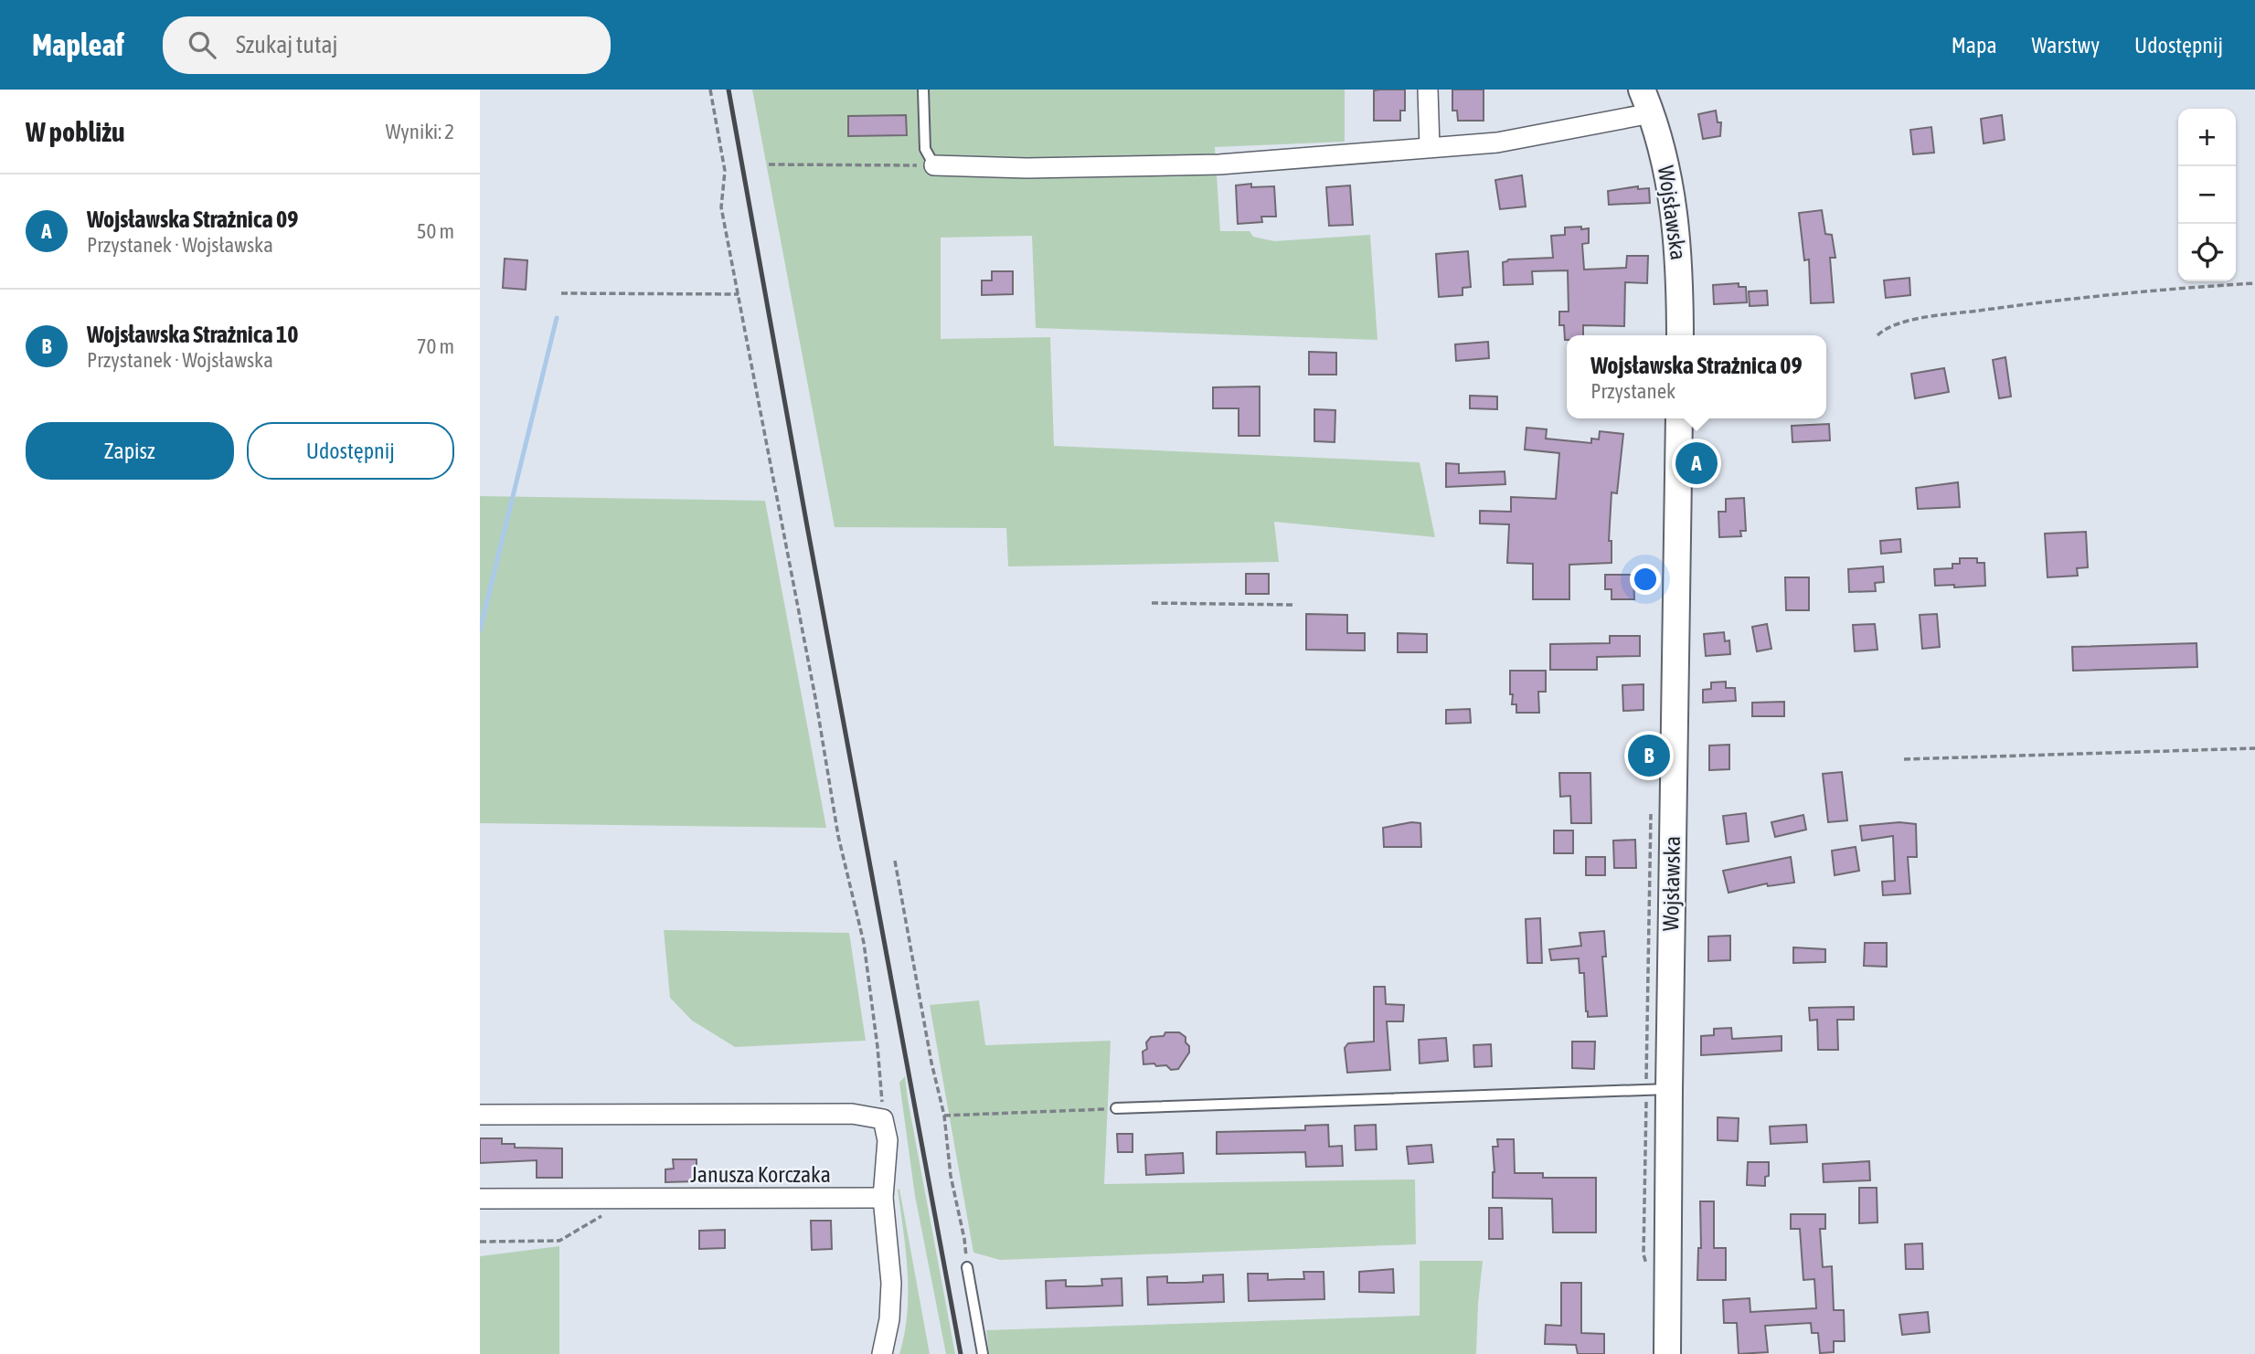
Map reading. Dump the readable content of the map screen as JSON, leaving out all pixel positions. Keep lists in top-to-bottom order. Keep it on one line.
{"streets":{"street":["Wojsławska","Janusza Korczaka"]},"page":{"header":"Mapleaf","search":"Szukaj tutaj","nav":["Mapa","Warstwy","Udostępnij"],"heading":["W pobliżu","Wyniki: 2"],"map_buttons":["+","−"],"list":[{"mark":"A","name":"Wojsławska Strażnica 09","note":"Przystanek · Wojsławska","value":"50 m"},{"mark":"B","name":"Wojsławska Strażnica 10","note":"Przystanek · Wojsławska","value":"70 m"}],"popup":["Wojsławska Strażnica 09","Przystanek"],"buttons":["Zapisz","Udostępnij"],"pins":["A","B"]}}
